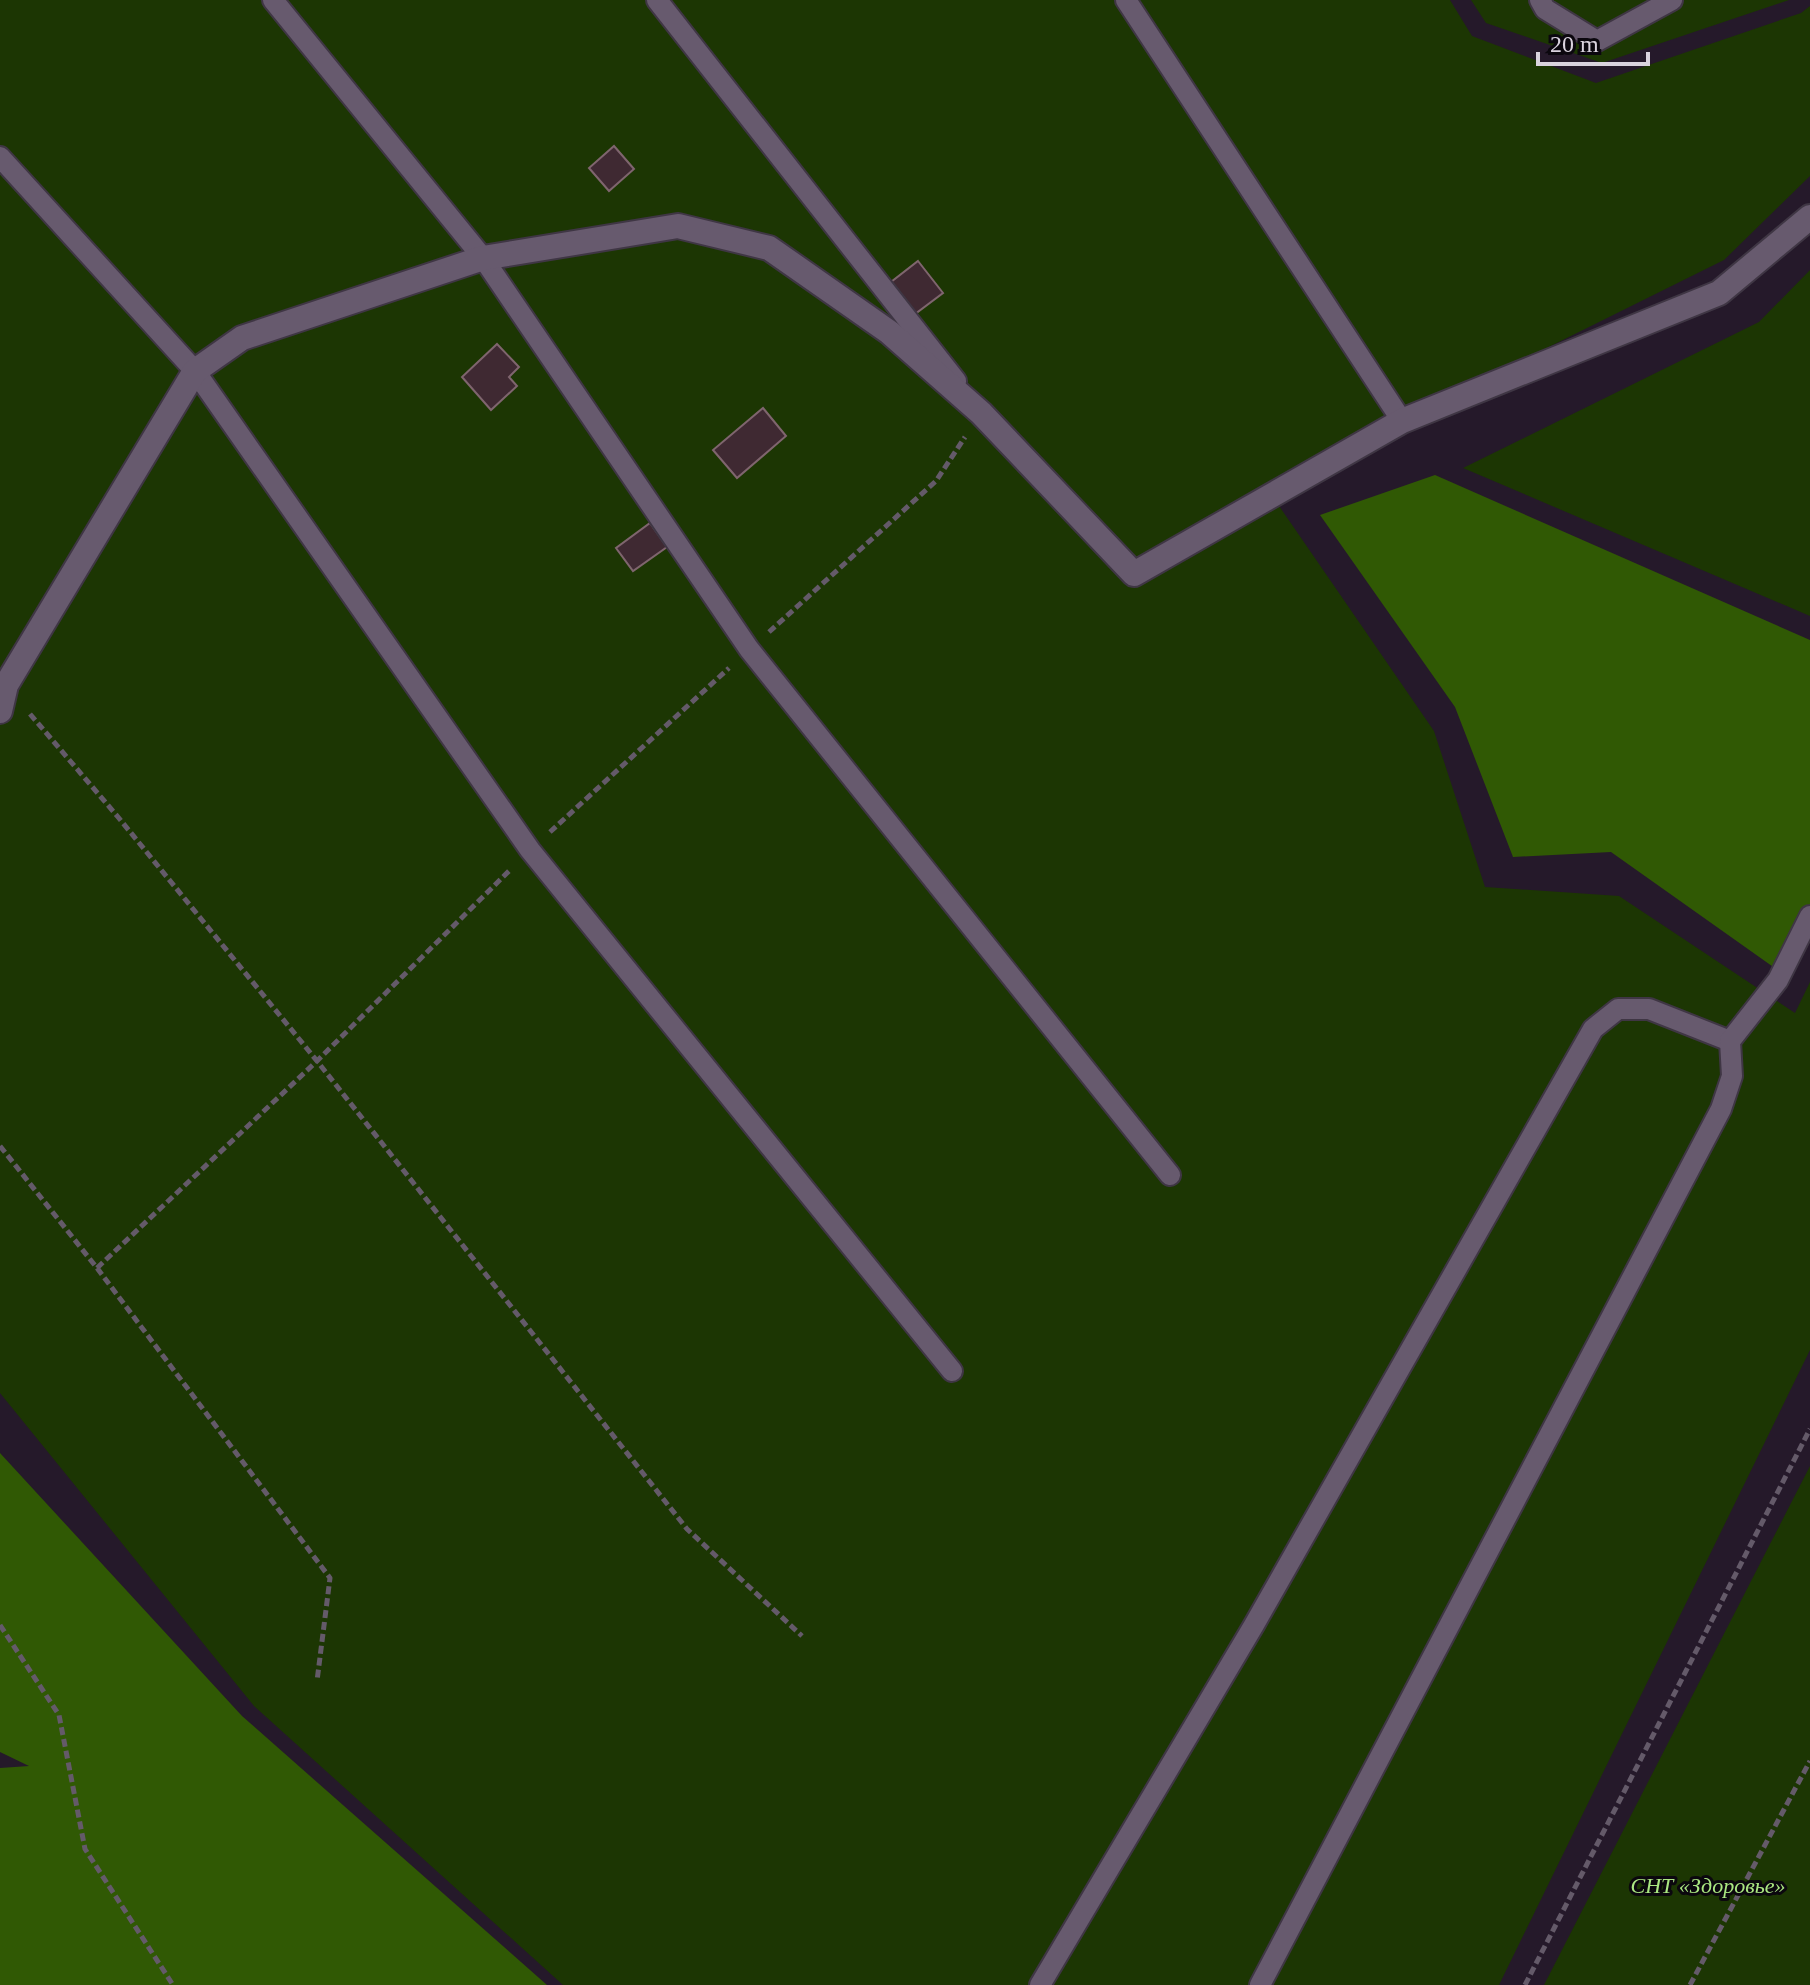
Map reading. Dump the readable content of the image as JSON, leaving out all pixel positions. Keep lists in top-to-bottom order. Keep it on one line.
{"parks":["СНТ «Здоровье»"],"scale_bar":"20 m"}
